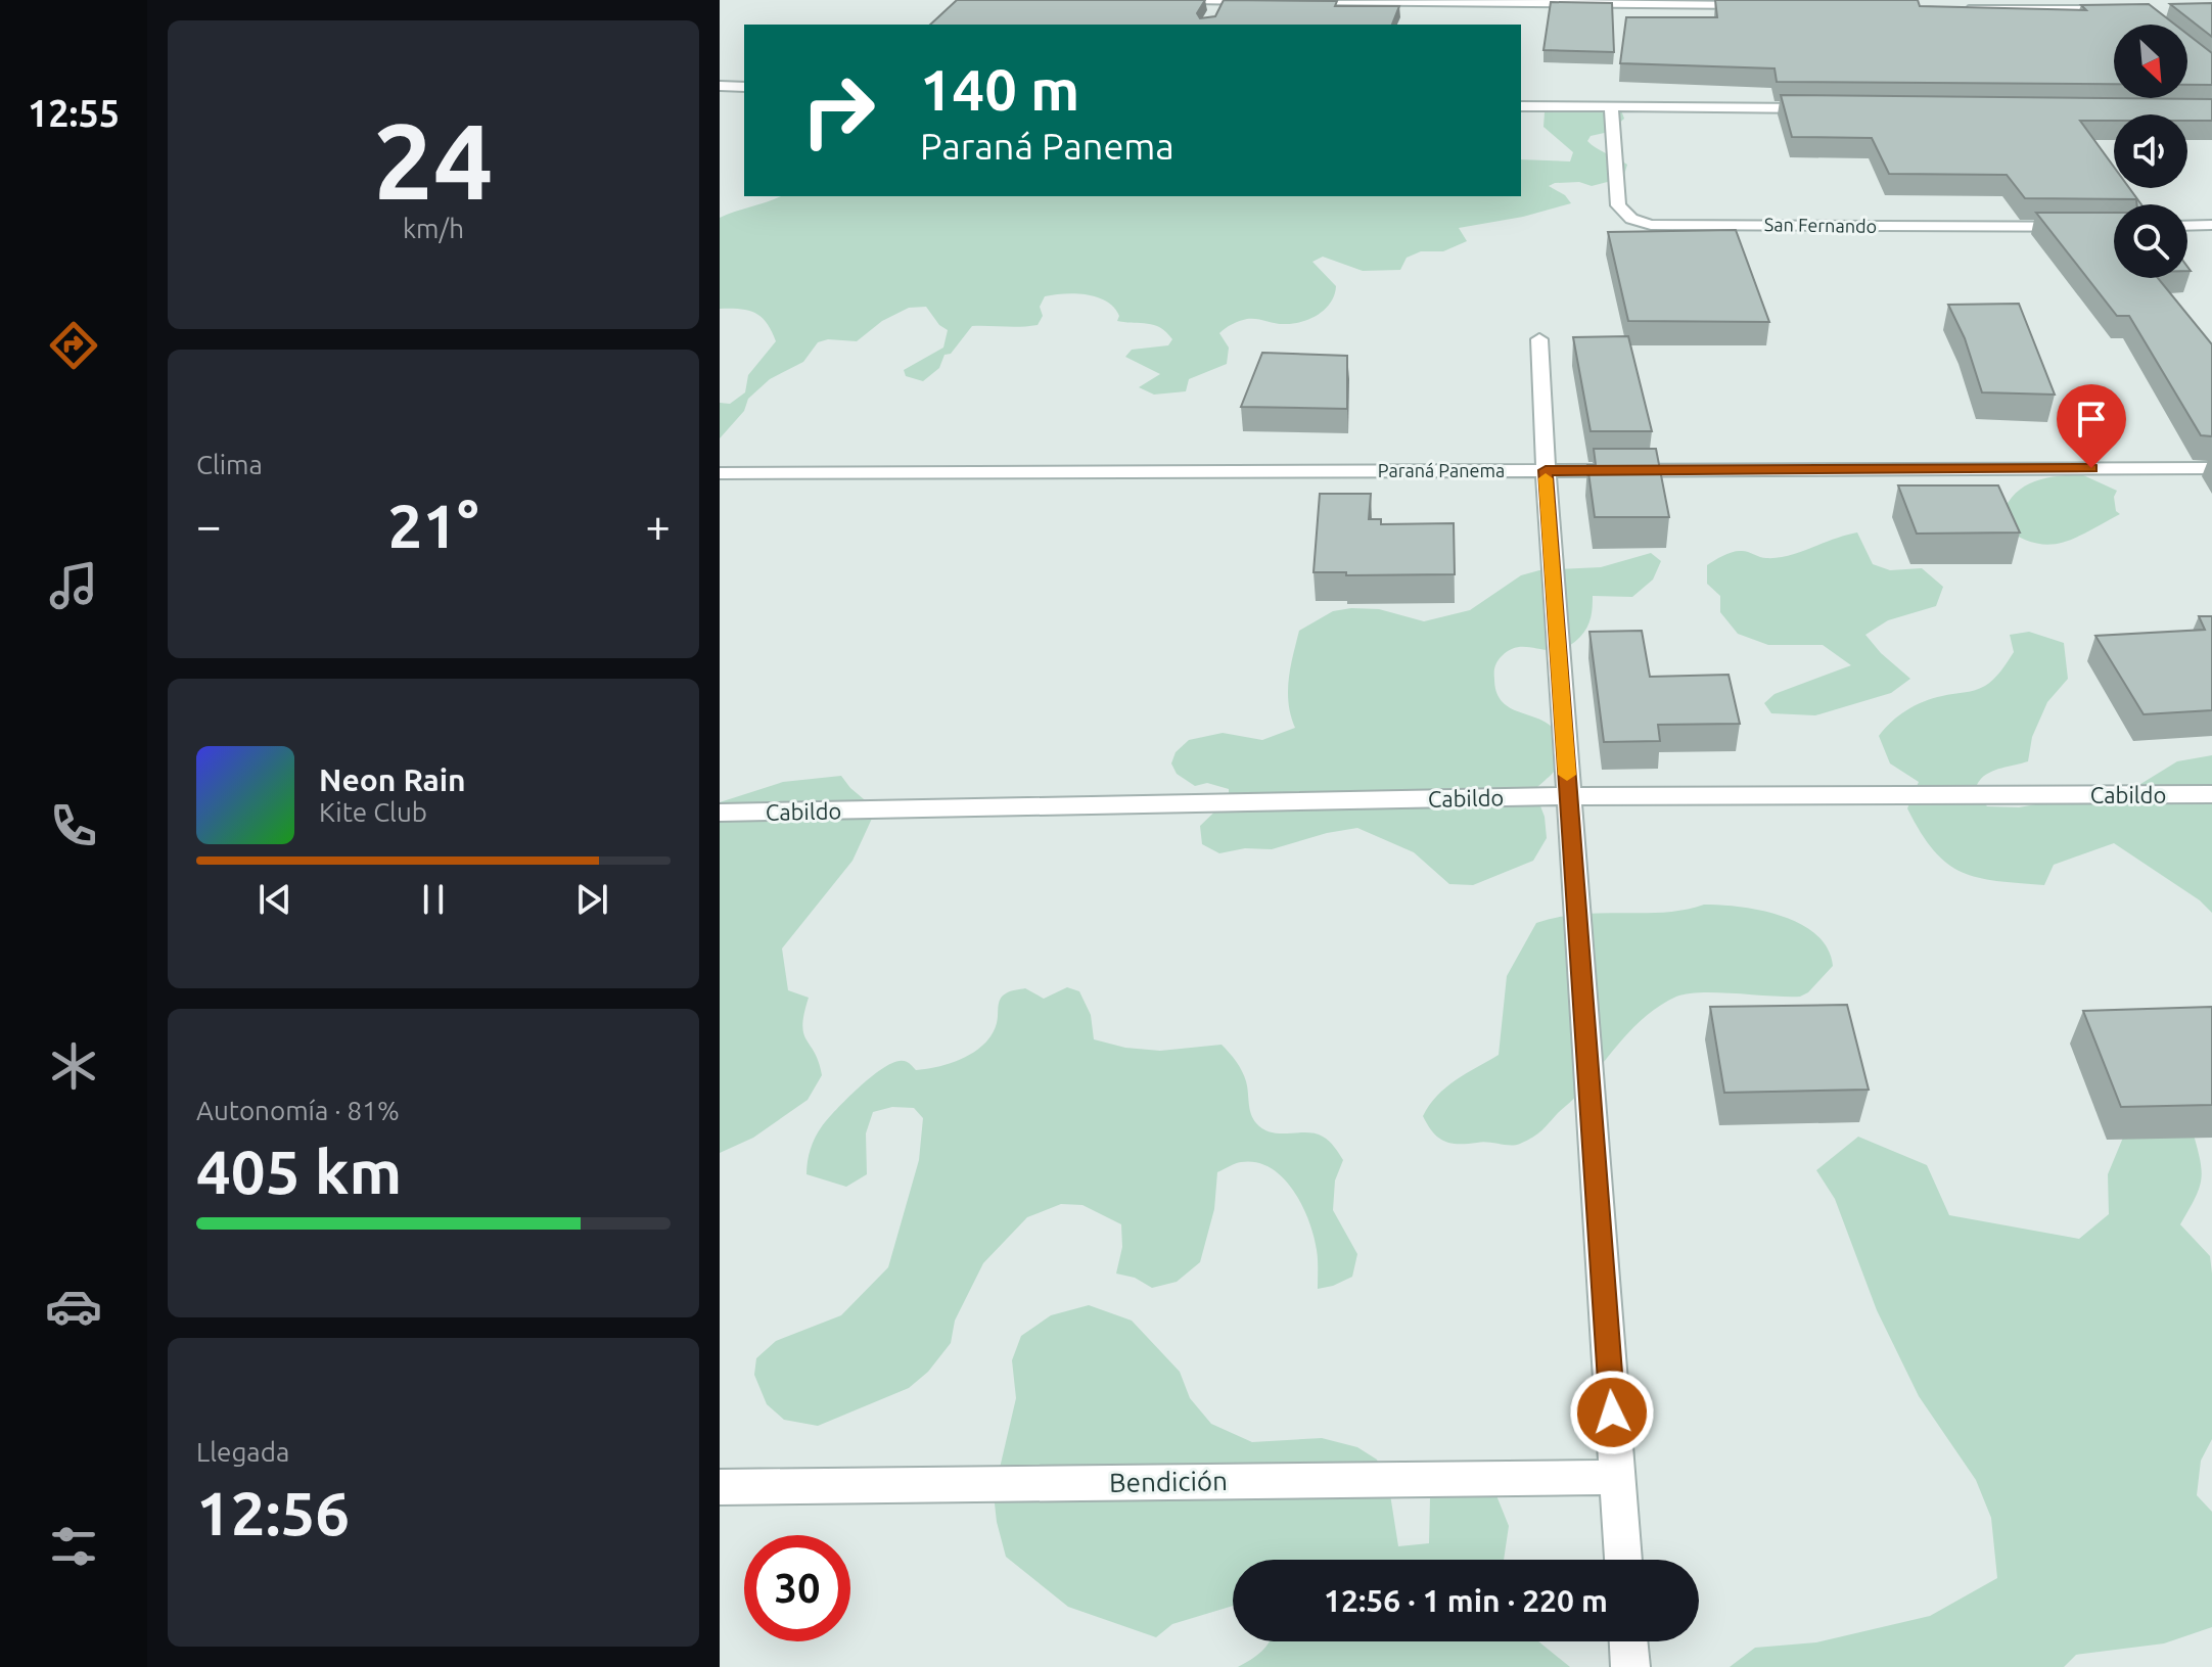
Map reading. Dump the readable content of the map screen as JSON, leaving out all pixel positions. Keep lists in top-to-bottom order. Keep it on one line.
{"streets":{"street":["San Fernando","Paraná Panema","Cabildo","Bendición"]},"north":"bottom right","page":{"tabs":"12:55","tile":[["24","km/h"],"Clima",["Autonomía · 81%","405 km"],["Llegada","12:56"]],"turn":["140 m","Paraná Panema"],"heat":["−","21°","+"],"song":["Neon Rain","Kite Club"],"limit":"30","trip":"12:56 · 1 min · 220 m"}}
